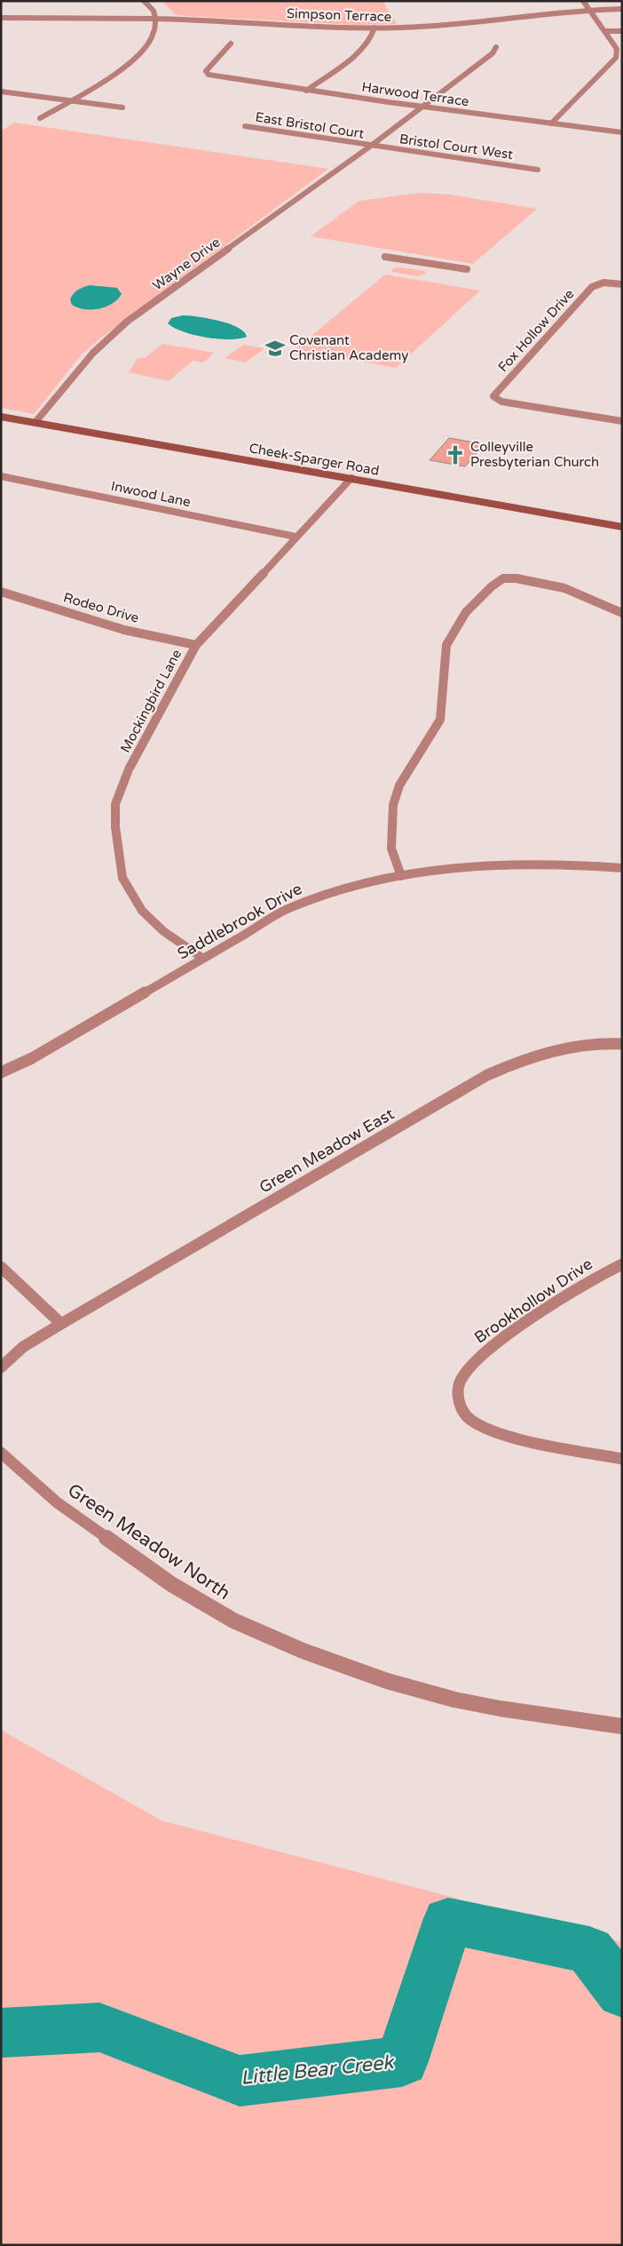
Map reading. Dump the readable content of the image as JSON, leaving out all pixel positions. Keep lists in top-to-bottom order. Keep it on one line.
{"streets":{"main road":["Cheek-Sparger Road"],"street":["Simpson Terrace","Harwood Terrace","East Bristol Court","Bristol Court West","Wayne Drive","Fox Hollow Drive","Inwood Lane","Rodeo Drive","Mockingbird Lane","Saddlebrook Drive","Green Meadow East","Brookhollow Drive","Green Meadow North"]},"crossings":[["Harwood Terrace","Wayne Drive"],["East Bristol Court","Bristol Court West"],["East Bristol Court","Wayne Drive"],["Bristol Court West","Wayne Drive"],["Wayne Drive","Cheek-Sparger Road"],["Cheek-Sparger Road","Mockingbird Lane"],["Inwood Lane","Mockingbird Lane"],["Rodeo Drive","Mockingbird Lane"],["Mockingbird Lane","Saddlebrook Drive"]],"water":["Little Bear Creek"],"places":{"school or university":["Covenant Christian Academy"],"church":["Colleyville Presbyterian Church"]}}
